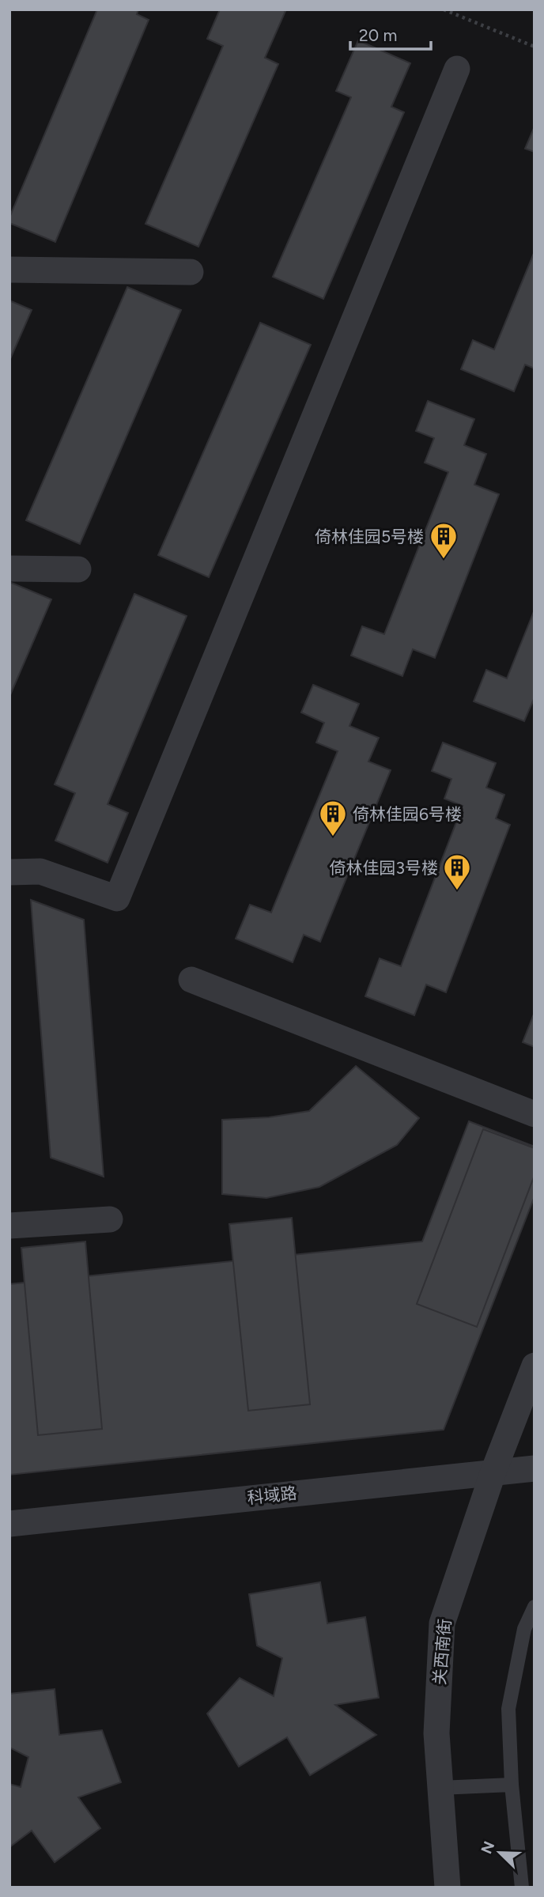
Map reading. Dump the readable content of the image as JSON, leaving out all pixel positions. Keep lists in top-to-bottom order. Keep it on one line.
{"streets":{"street":["科域路","关西南街"]},"crossings":[["科域路","关西南街"]],"places":{"building":["倚林佳园5号楼","倚林佳园6号楼","倚林佳园3号楼"]},"scale_bar":"20 m","north":"top left"}
